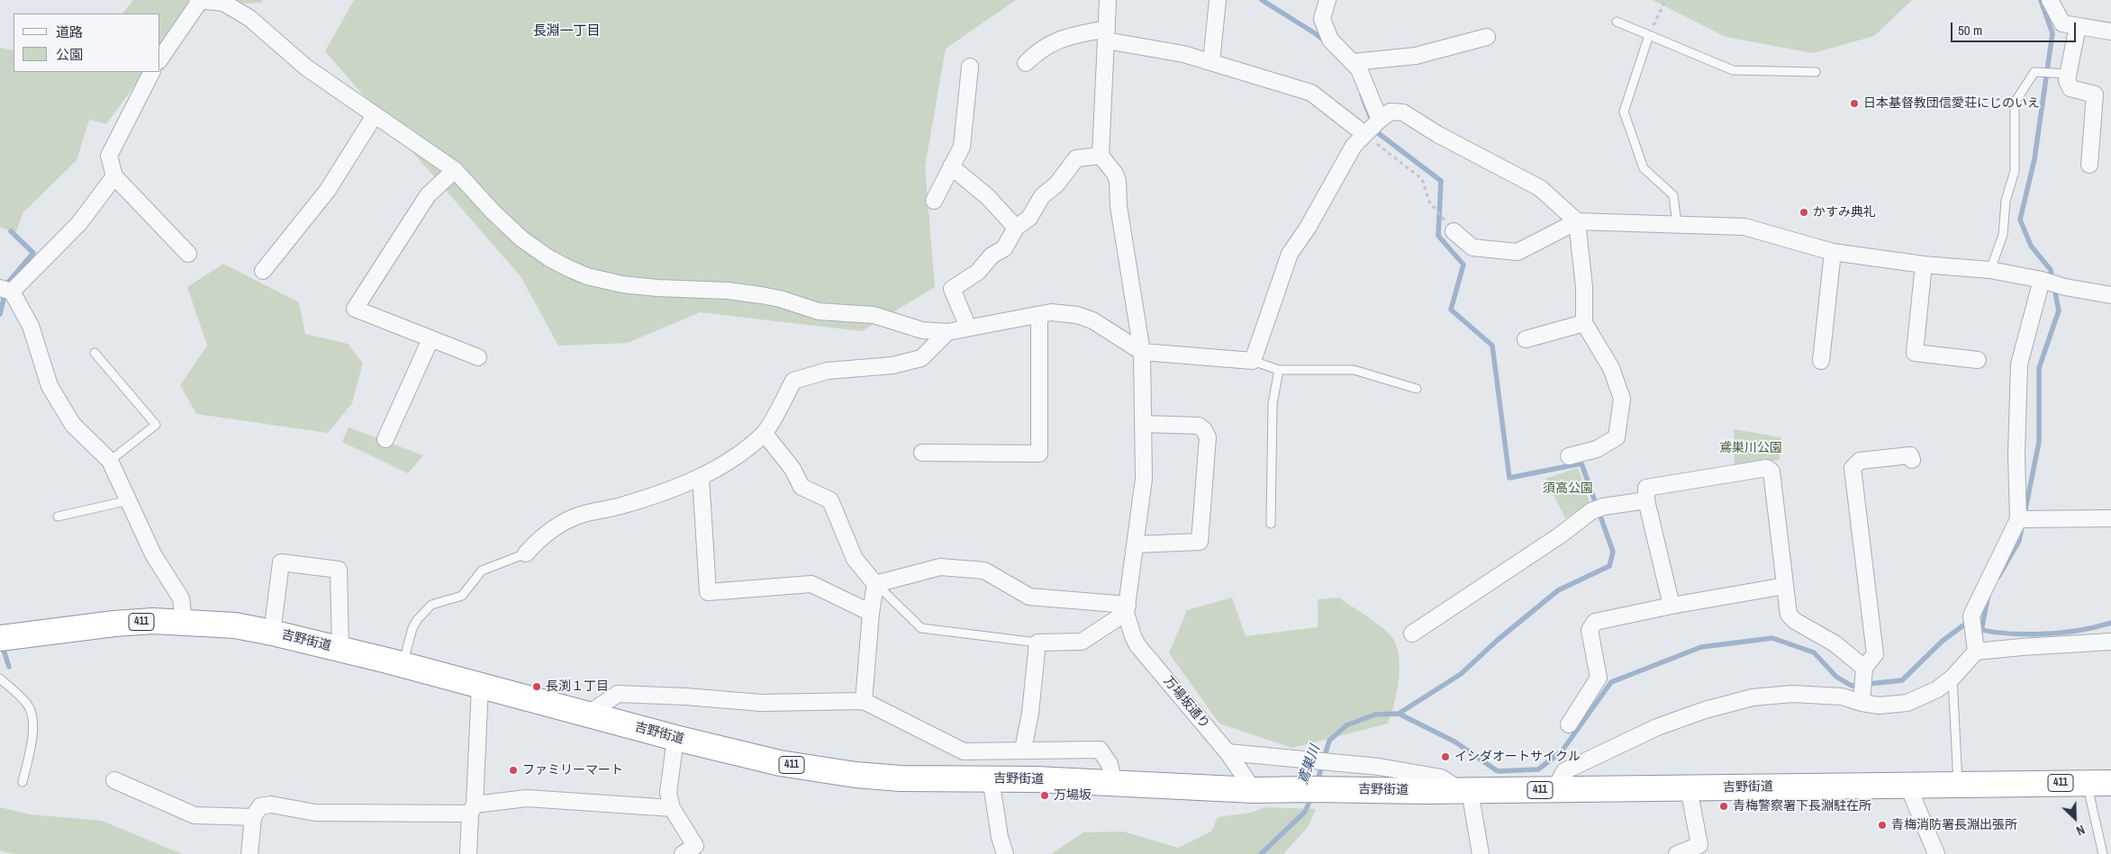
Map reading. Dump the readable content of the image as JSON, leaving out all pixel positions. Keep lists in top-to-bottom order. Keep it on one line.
{"streets":{"highway":["411","吉野街道"],"street":["万場坂通り"]},"crossings":[["吉野街道","万場坂通り"]],"districts":["長淵一丁目"],"water":["鳶巣川"],"parks":["鳶巣川公園","須高公園"],"places":["日本基督教団信愛荘にじのいえ","かすみ典礼","長渕１丁目","イシダオートサイクル","ファミリーマート","万場坂","青梅警察署下長淵駐在所","青梅消防署長淵出張所"],"legend":["道路","公園"],"scale_bar":"50 m","north":"bottom right"}
